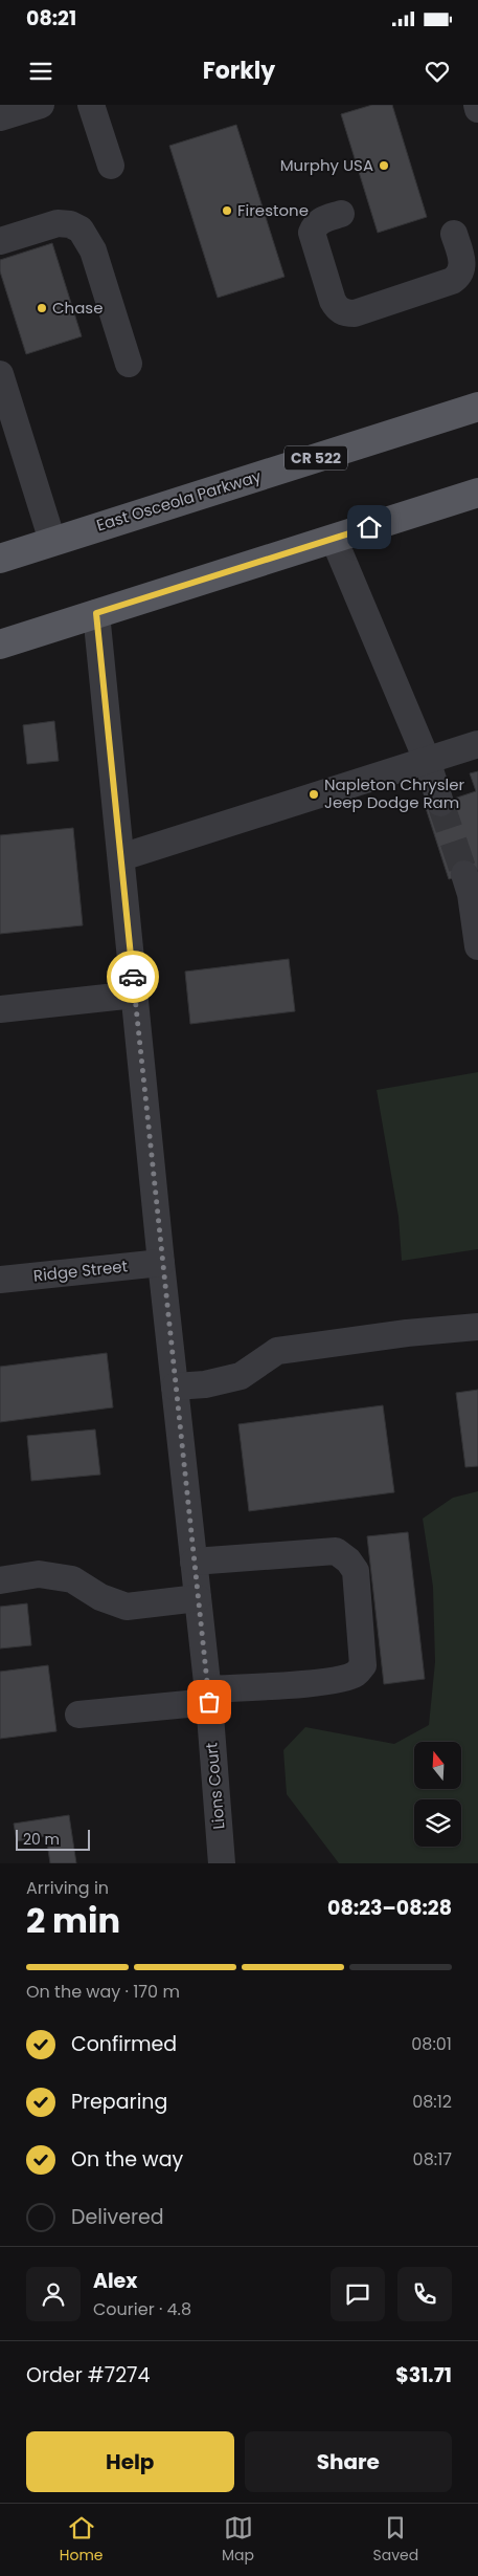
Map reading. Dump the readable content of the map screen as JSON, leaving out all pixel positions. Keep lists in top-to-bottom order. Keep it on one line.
{"streets":{"main road":["CR 522","East Osceola Parkway"],"street":["Ridge Street","Lions Court"]},"crossings":[["Ridge Street","Lions Court"]],"places":["Murphy USA","Firestone","Chase","Napleton Chrysler Jeep Dodge Ram"],"scale_bar":"20 m","north":"top","page":{"status":"08:21","header":"Forkly","scale":"20 m","heading":["2 min","Arriving in","08:23–08:28"],"panel":["Alex","Courier · 4.8","Order #7274","$31.71"],"bar":"On the way · 170 m","list":[["Confirmed","08:01"],["Preparing","08:12"],["On the way","08:17"],"Delivered"],"buttons":["Help","Share"],"tabs":["Home","Map","Saved"]}}
